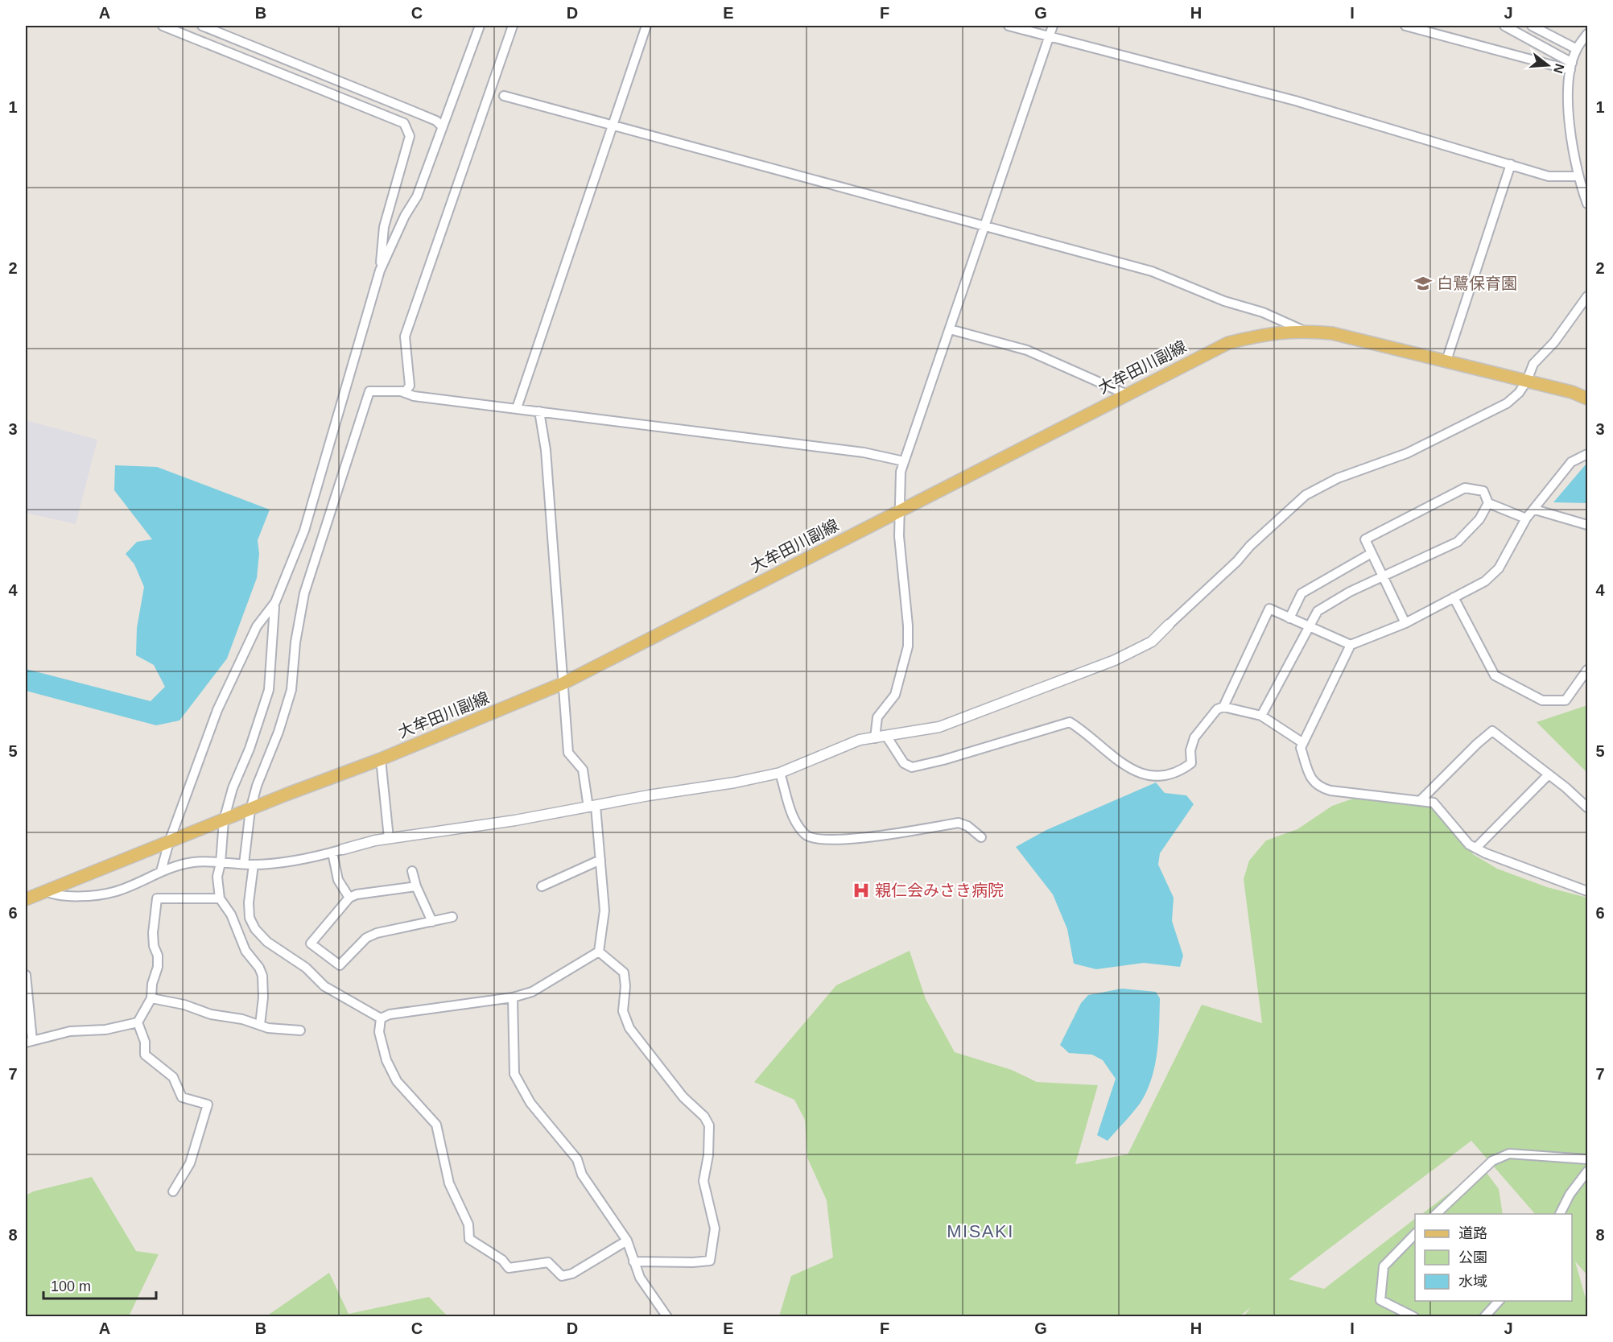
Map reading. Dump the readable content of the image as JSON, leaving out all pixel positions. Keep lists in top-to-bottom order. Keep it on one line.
{"streets":{"main road":["大牟田川副線"]},"districts":["MISAKI"],"places":{"school or university":["白鷺保育園"],"hospital":["親仁会みさき病院"]},"legend":["道路","公園","水域"],"scale_bar":"100 m","north":"right","grid":{"columns":["A","B","C","D","E","F","G","H","I","J"],"rows":["1","2","3","4","5","6","7","8"]}}
